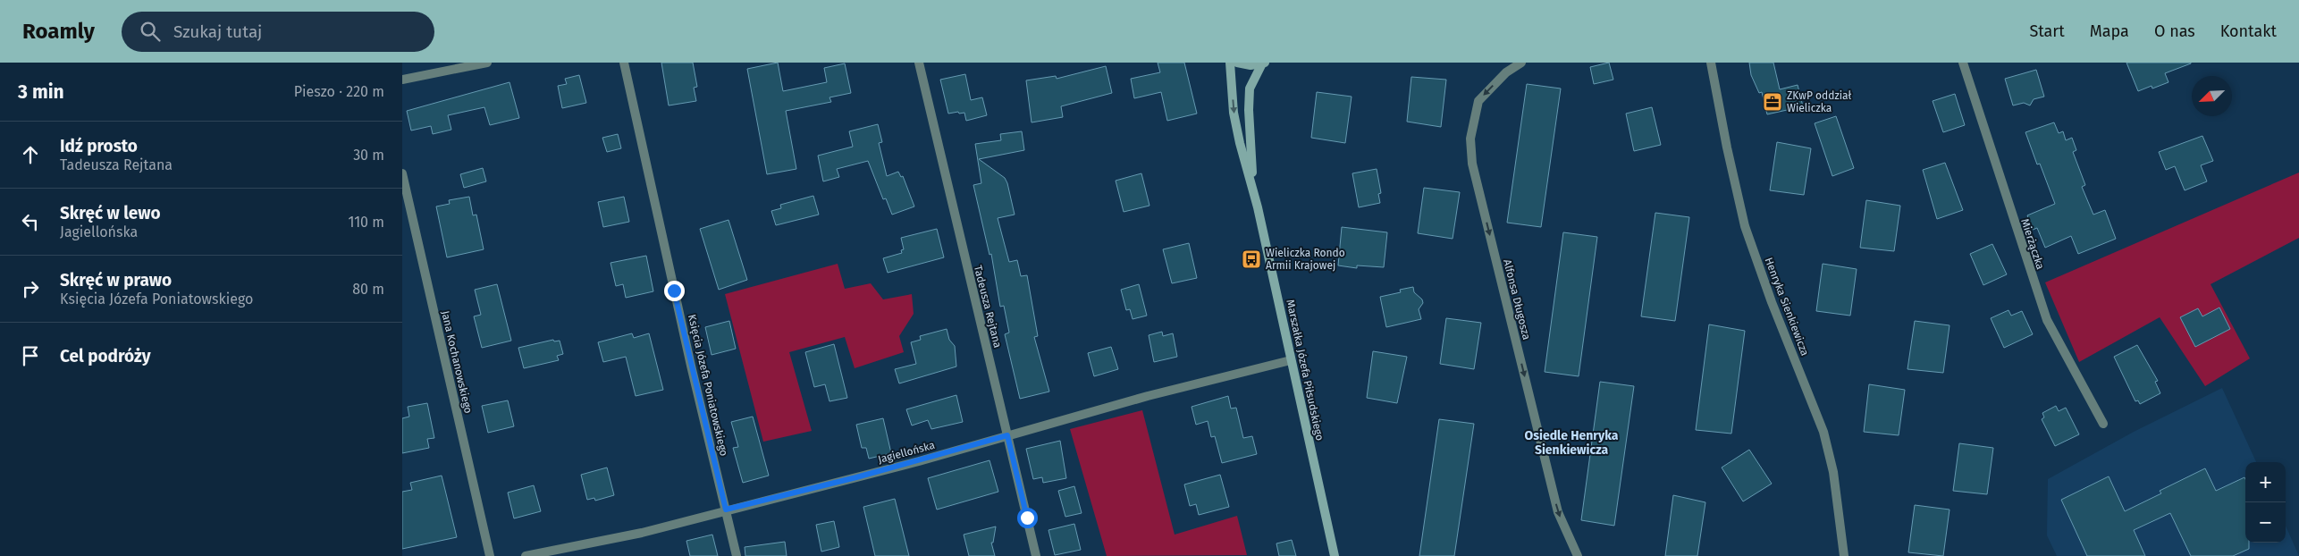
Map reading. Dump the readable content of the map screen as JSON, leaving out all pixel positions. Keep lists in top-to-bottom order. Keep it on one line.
{"streets":{"main road":["Marszałka Józefa Piłsudskiego"],"street":["Mierżączka","Alfonsa Długosza","Tadeusza Rejtana","Henryka Sienkiewicza","Jana Kochanowskiego","Księcia Józefa Poniatowskiego","Jagiellońska"]},"crossings":[["Tadeusza Rejtana","Jagiellońska"],["Marszałka Józefa Piłsudskiego","Jagiellońska"],["Księcia Józefa Poniatowskiego","Jagiellońska"]],"one_way":["Alfonsa Długosza"],"districts":["Osiedle Henryka Sienkiewicza"],"places":{"office":["ZKwP oddział Wieliczka"],"bus stop":["Wieliczka Rondo Armii Krajowej"]},"north":"bottom left","page":{"header":"Roamly","search":"Szukaj tutaj","nav":["Start","Mapa","O nas","Kontakt"],"heading":["3 min","Pieszo · 220 m"],"list":[["Idź prosto","Tadeusza Rejtana","30 m"],["Skręć w lewo","Jagiellońska","110 m"],["Skręć w prawo","Księcia Józefa Poniatowskiego","80 m"],"Cel podróży"],"map_buttons":["+","−"]}}
